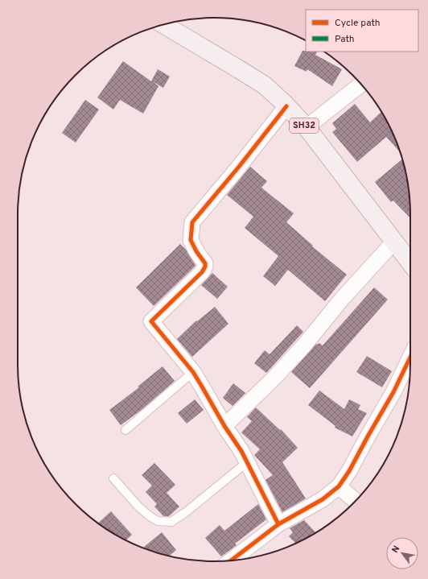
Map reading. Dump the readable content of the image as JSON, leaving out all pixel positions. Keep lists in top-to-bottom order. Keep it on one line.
{"streets":{"main road":["SH32"]},"legend":["Cycle path","Path"],"north":"top left"}
